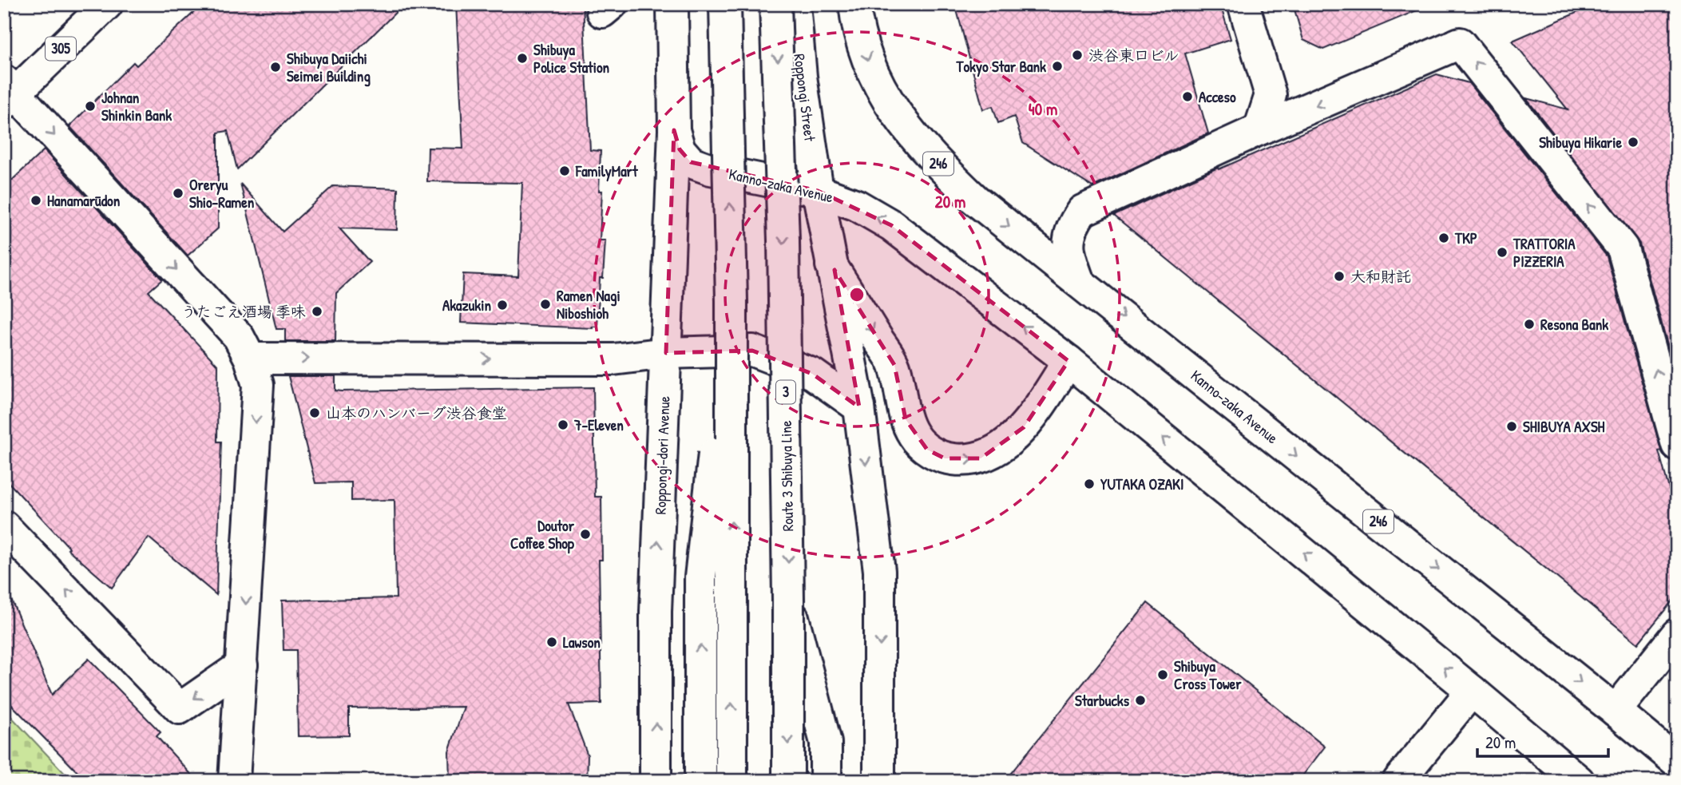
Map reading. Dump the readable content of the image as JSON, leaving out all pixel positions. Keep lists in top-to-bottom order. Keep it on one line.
{"streets":{"main road":["305","Roppongi Street","246","Kanno-zaka Avenue","3","Roppongi-dori Avenue","Route 3 Shibuya Line"]},"crossings":[["Roppongi Street","Kanno-zaka Avenue"],["Kanno-zaka Avenue","Roppongi-dori Avenue"]],"places":["渋谷東口ビル","Shibuya Police Station","Tokyo Star Bank","Shibuya Daiichi Seimei Building","Acceso","Johnan Shinkin Bank","Shibuya Hikarie","FamilyMart","Oreryu Shio-Ramen","Hanamarūdon","TKP","TRATTORIA PIZZERIA","大和財託","Ramen Nagi Niboshioh","Akazukin","うたごえ酒場 季味","Resona Bank","山本のハンバーグ渋谷食堂","7-Eleven","SHIBUYA AXSH","YUTAKA OZAKI","Doutor Coffee Shop","Lawson","Shibuya Cross Tower","Starbucks"],"scale_bar":"20 m","rings":["40 m","20 m"]}
